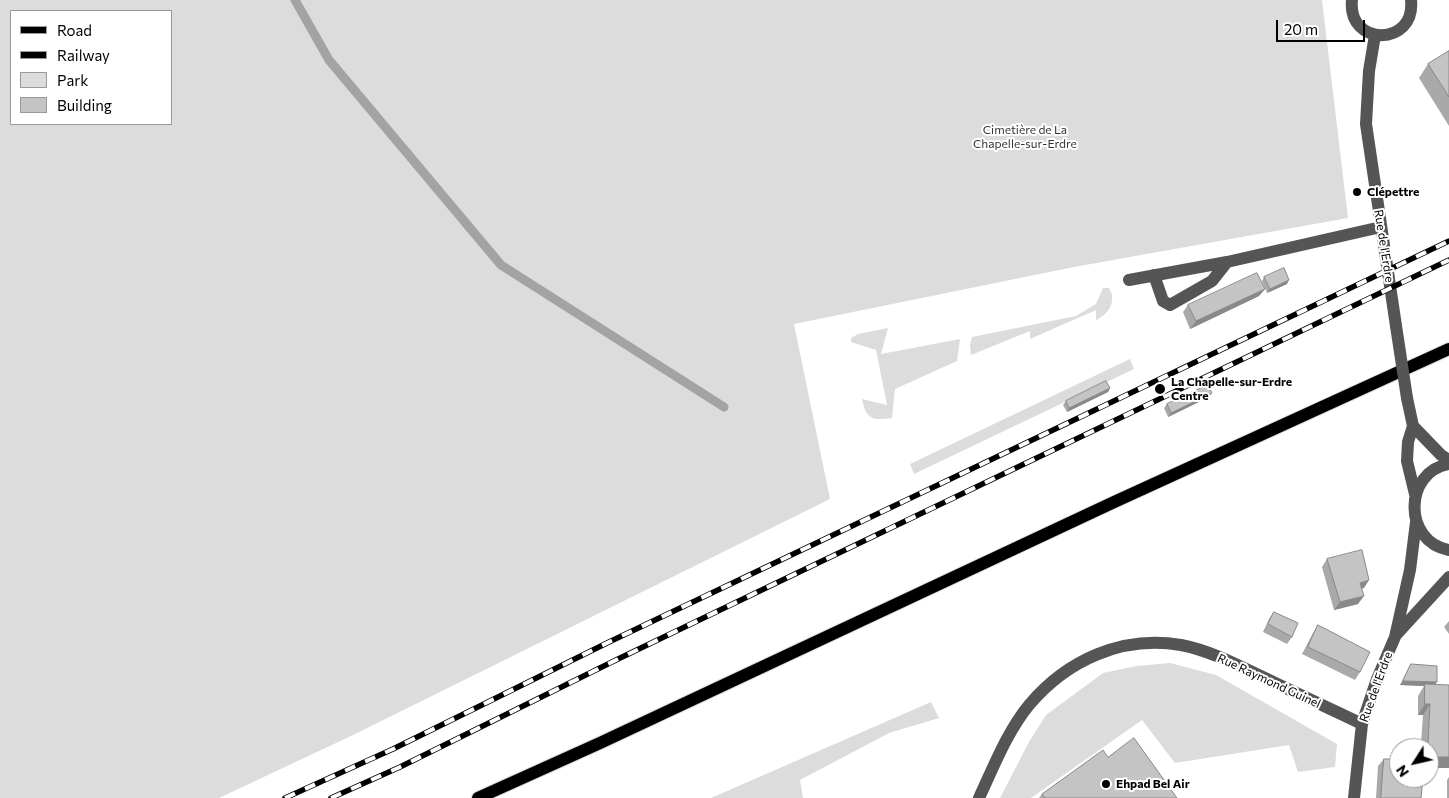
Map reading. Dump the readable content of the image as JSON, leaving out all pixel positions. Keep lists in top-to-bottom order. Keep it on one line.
{"streets":{"street":["Rue de l'Erdre","Rue Raymond Guinel"]},"crossings":[["Rue de l'Erdre","Rue Raymond Guinel"]],"parks":["Cimetière de La Chapelle-sur-Erdre"],"places":["Clépettre","La Chapelle-sur-Erdre Centre","Ehpad Bel Air"],"legend":["Road","Railway","Park","Building"],"scale_bar":"20 m","north":"bottom left"}
